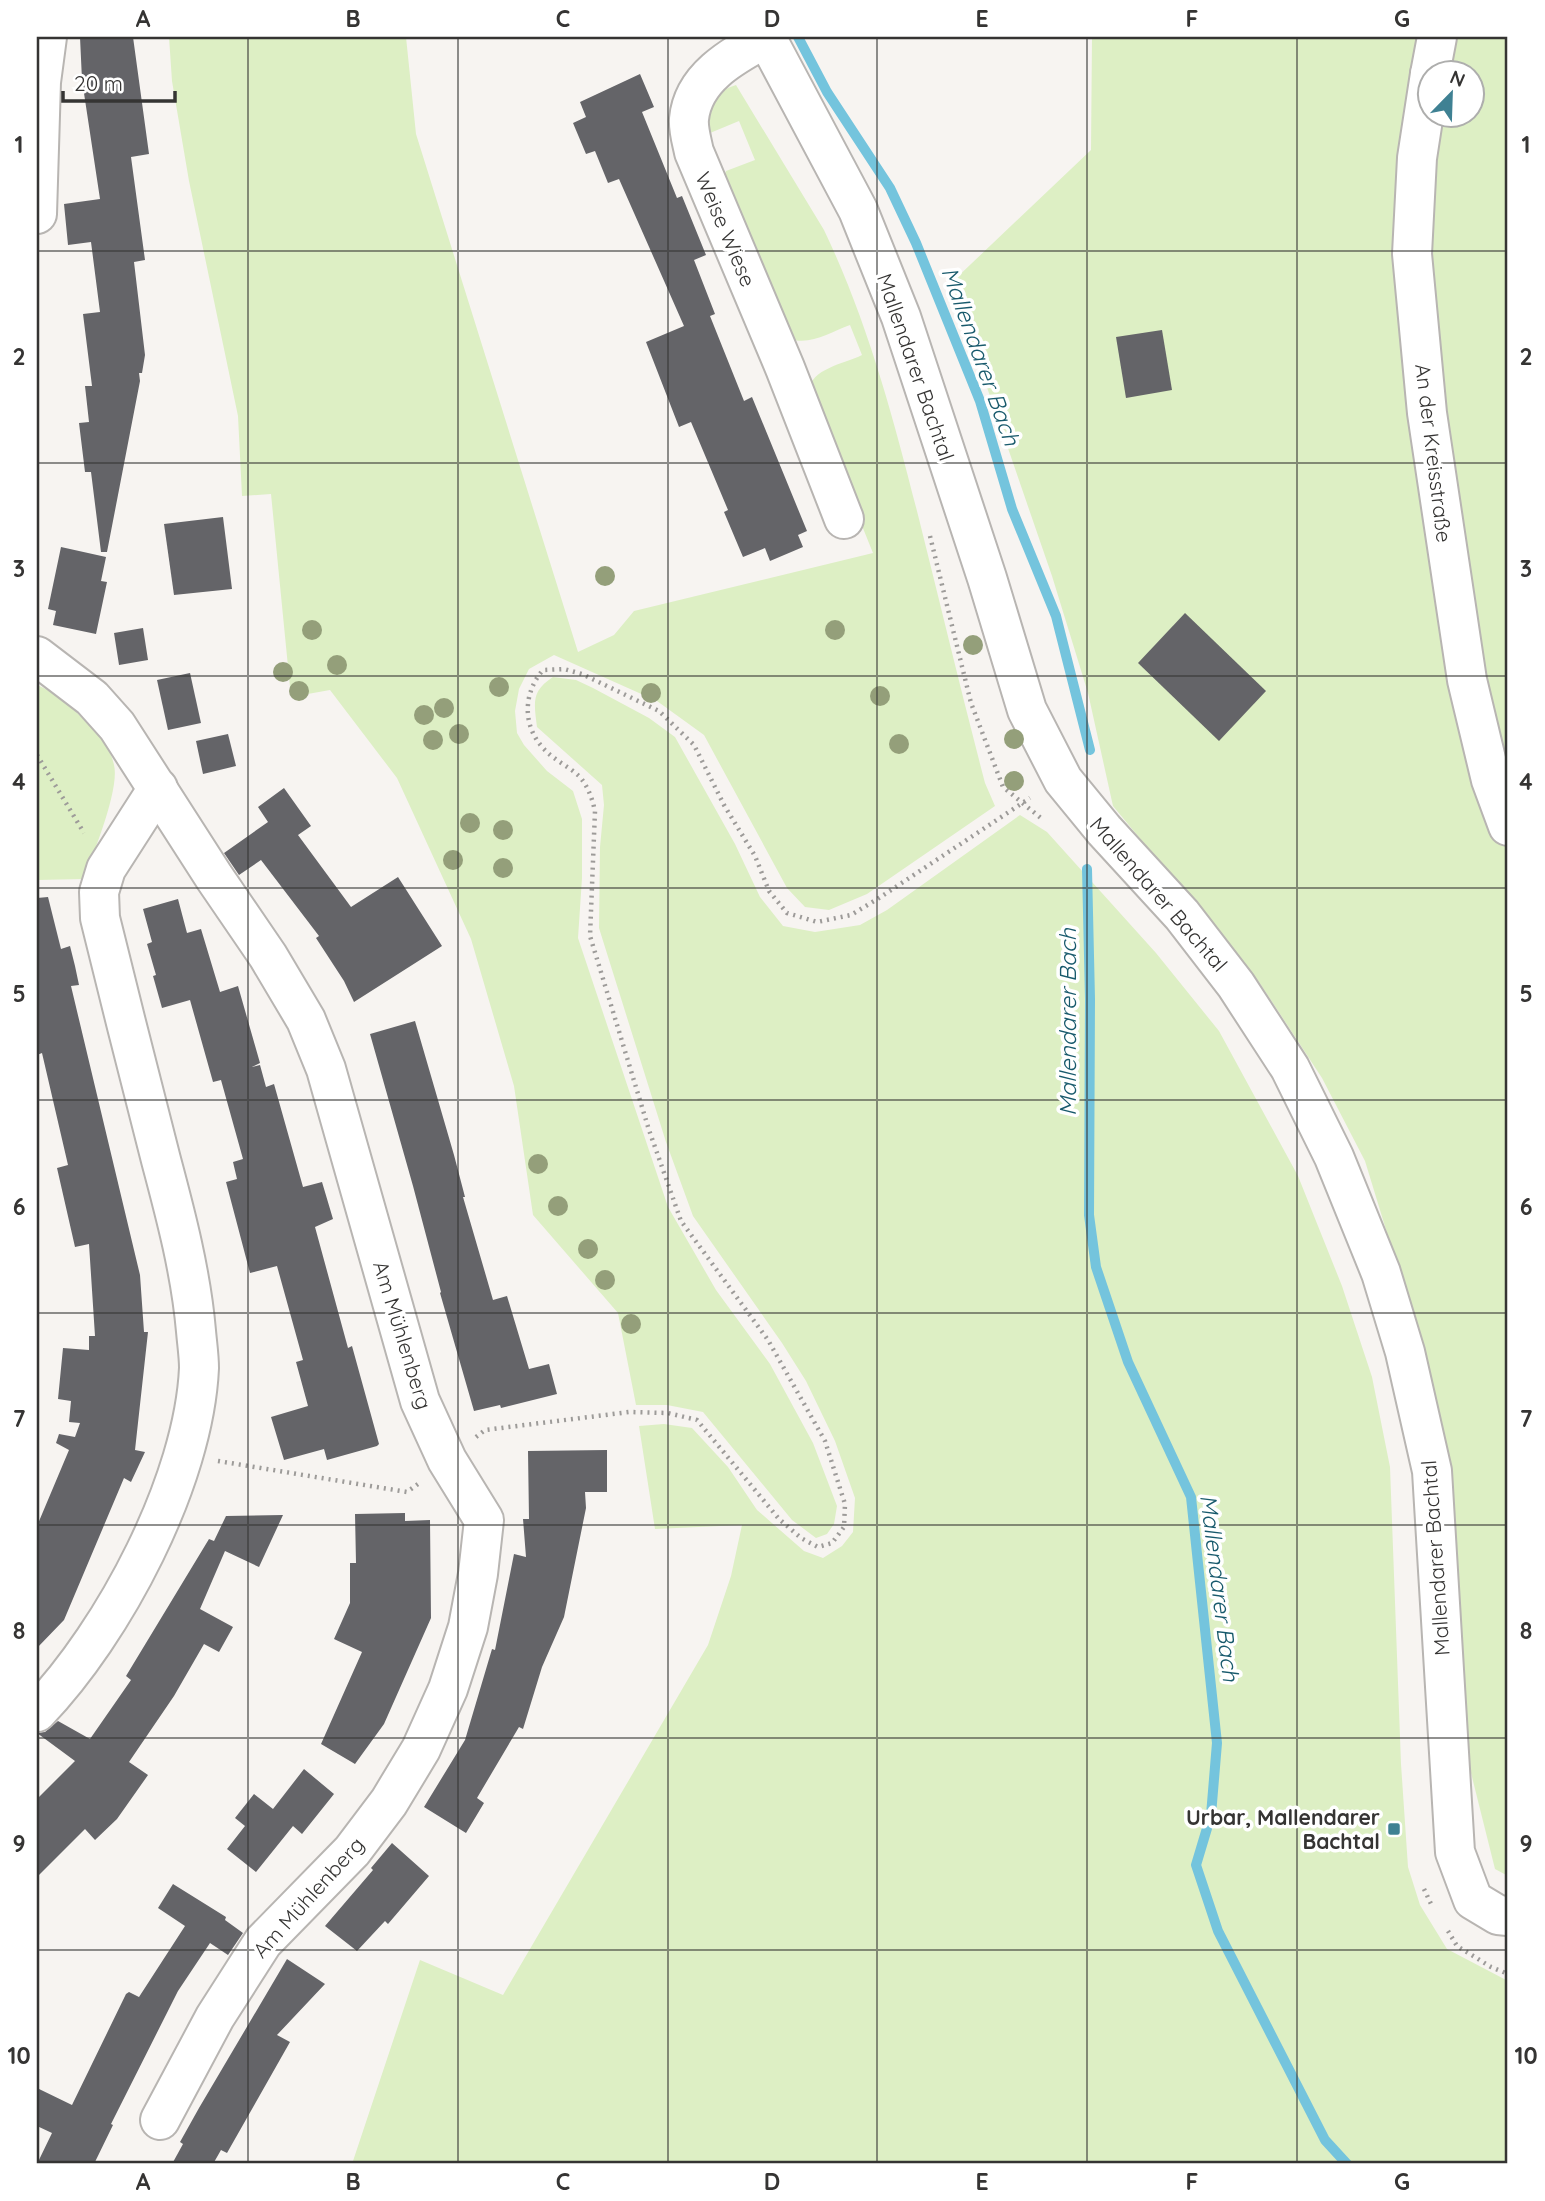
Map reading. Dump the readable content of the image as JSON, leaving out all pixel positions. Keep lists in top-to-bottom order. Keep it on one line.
{"streets":{"street":["Weise Wiese","Mallendarer Bachtal","An der Kreisstraße","Am Mühlenberg"]},"crossings":[["Weise Wiese","Mallendarer Bachtal"]],"water":["Mallendarer Bach"],"places":{"transit":["Urbar, Mallendarer Bachtal"]},"scale_bar":"20 m","north":"top right","grid":{"columns":["A","B","C","D","E","F","G"],"rows":["1","2","3","4","5","6","7","8","9","10"]}}
